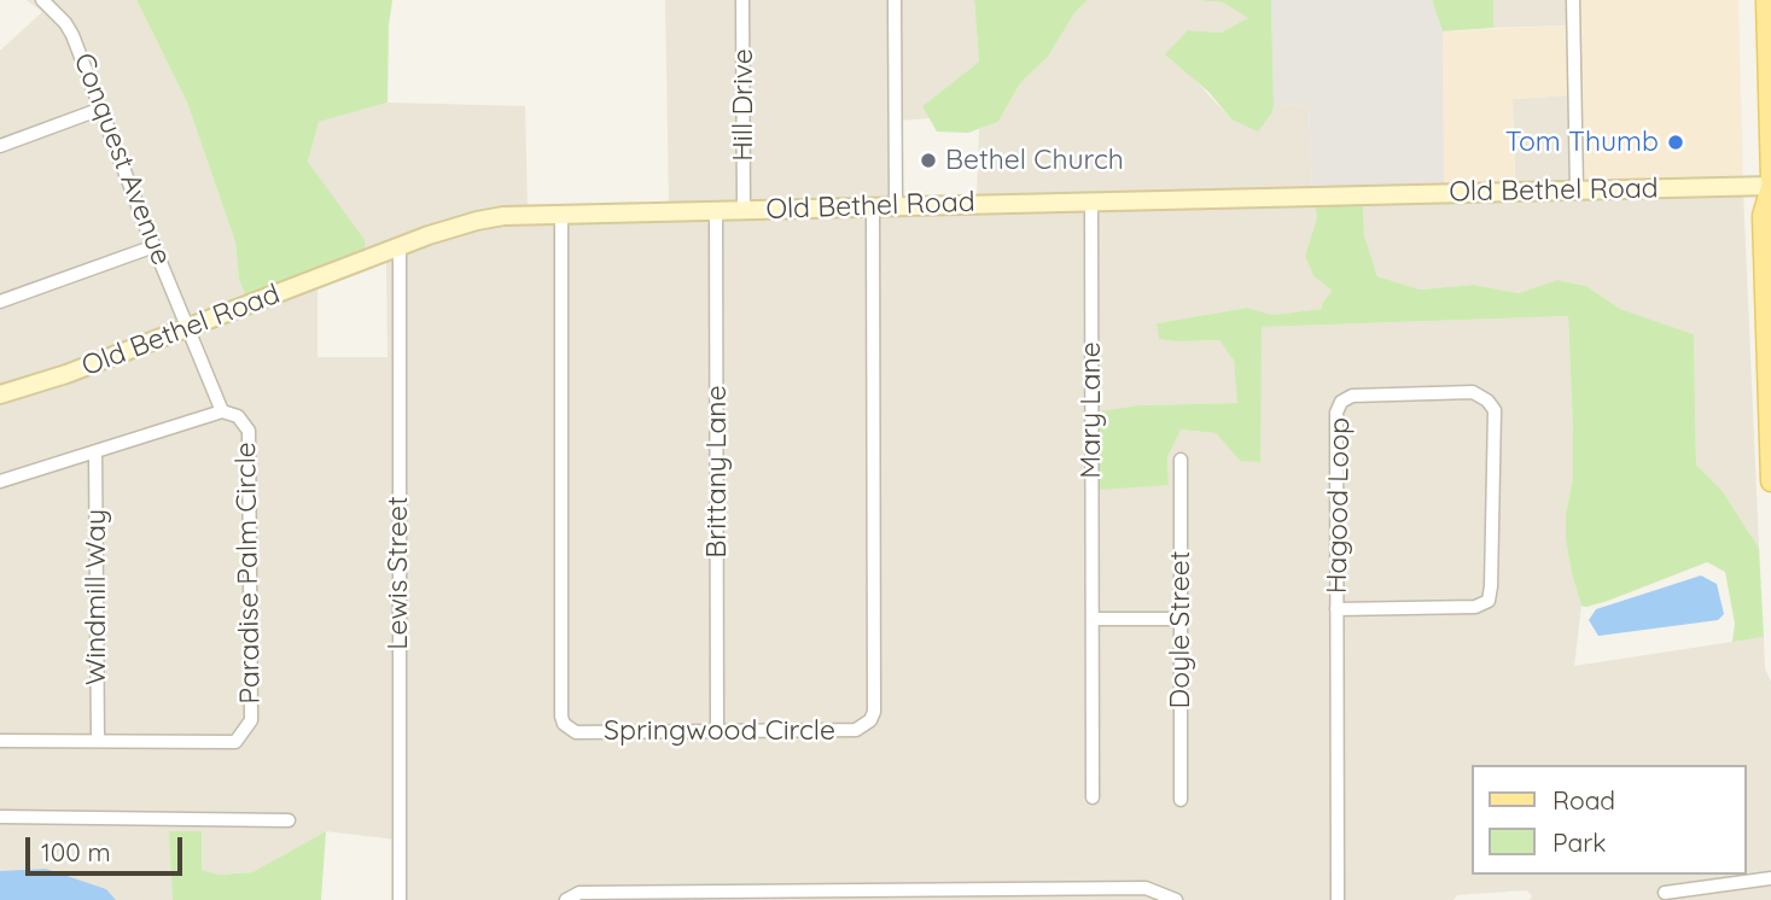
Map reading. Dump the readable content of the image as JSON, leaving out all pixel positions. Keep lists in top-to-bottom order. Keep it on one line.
{"streets":{"street":["Hill Drive","Conquest Avenue","Old Bethel Road","Mary Lane","Brittany Lane","Hagood Loop","Paradise Palm Circle","Lewis Street","Windmill Way","Doyle Street","Springwood Circle"]},"crossings":[["Hill Drive","Old Bethel Road"],["Conquest Avenue","Old Bethel Road"],["Conquest Avenue","Paradise Palm Circle"],["Old Bethel Road","Mary Lane"],["Old Bethel Road","Brittany Lane"],["Old Bethel Road","Lewis Street"],["Old Bethel Road","Springwood Circle"],["Brittany Lane","Springwood Circle"],["Paradise Palm Circle","Windmill Way"]],"places":["Tom Thumb","Bethel Church"],"legend":["Road","Park"],"scale_bar":"100 m"}
